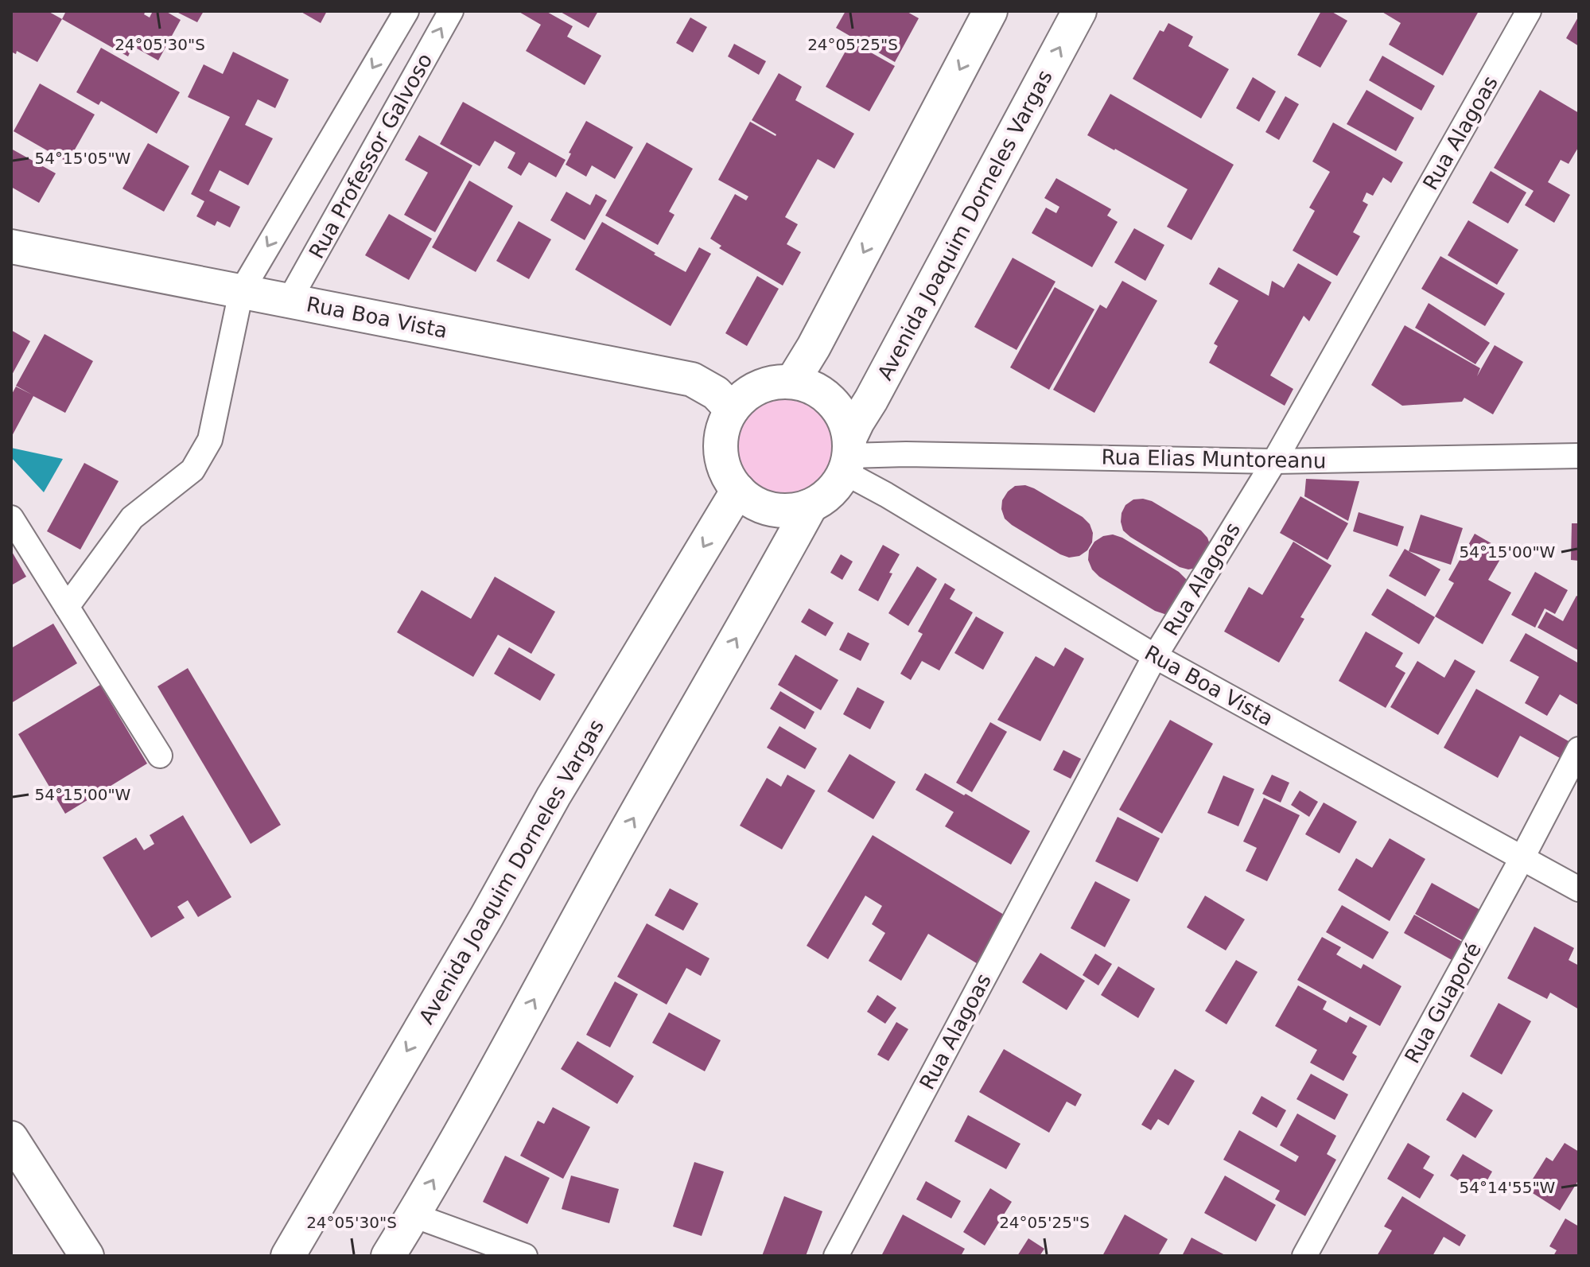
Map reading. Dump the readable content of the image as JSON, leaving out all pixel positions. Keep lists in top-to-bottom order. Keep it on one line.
{"streets":{"street":["Rua Alagoas","Rua Professor Galvoso","Avenida Joaquim Dorneles Vargas","Rua Boa Vista","Rua Elias Muntoreanu","Rua Guaporé"]},"crossings":[["Rua Alagoas","Rua Boa Vista"],["Rua Alagoas","Rua Elias Muntoreanu"],["Rua Professor Galvoso","Rua Boa Vista"],["Avenida Joaquim Dorneles Vargas","Rua Boa Vista"],["Avenida Joaquim Dorneles Vargas","Rua Elias Muntoreanu"],["Rua Boa Vista","Rua Elias Muntoreanu"],["Rua Boa Vista","Rua Guaporé"]],"coordinates":["24°05'30\"S","24°05'25\"S","54°15'05\"W","54°15'00\"W","54°14'55\"W"]}
